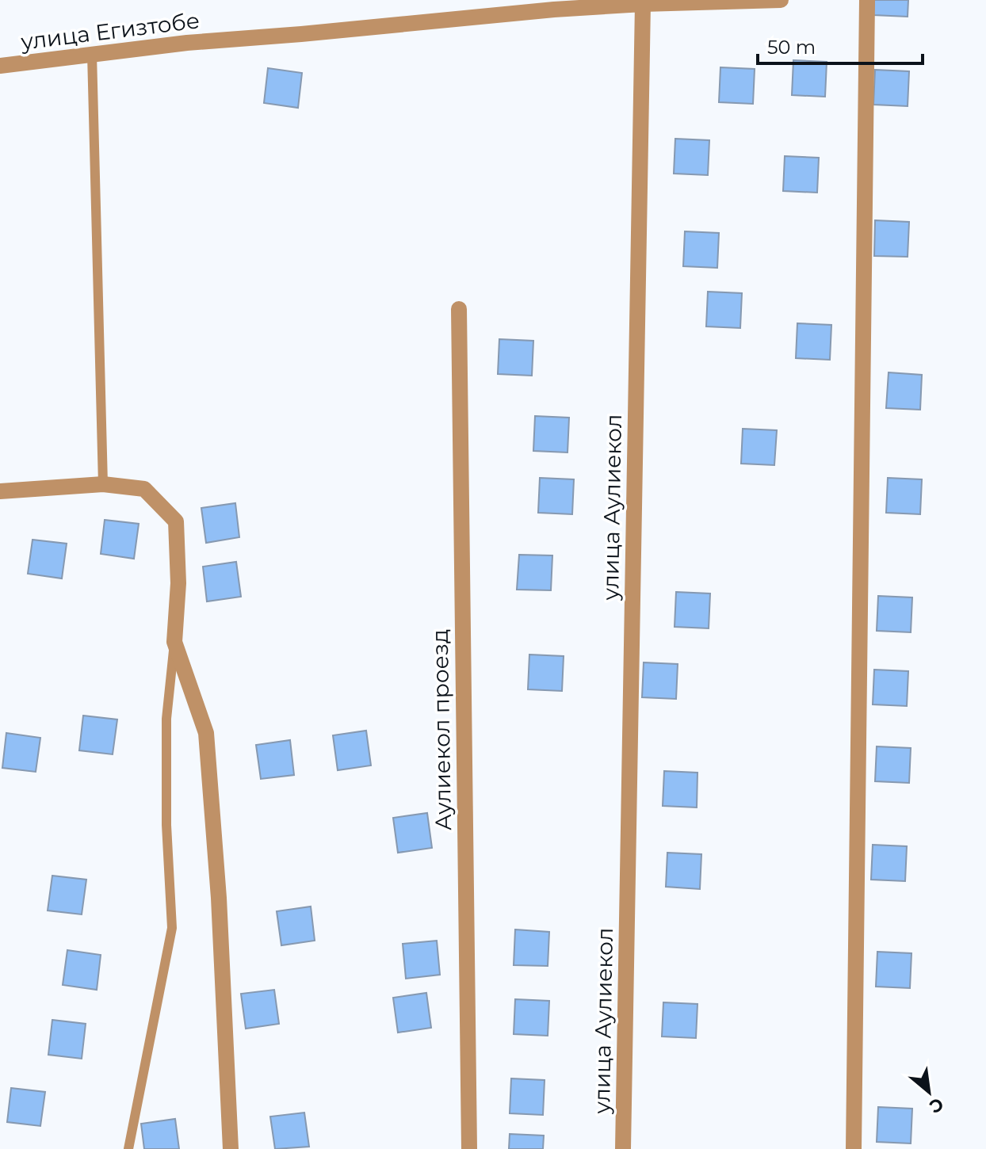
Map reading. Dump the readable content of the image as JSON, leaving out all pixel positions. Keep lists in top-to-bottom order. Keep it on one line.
{"streets":{"street":["улица Егизтобе","улица Аулиекол","Аулиекол проезд"]},"crossings":[["улица Егизтобе","улица Аулиекол"]],"scale_bar":"50 m","north":"bottom right"}
